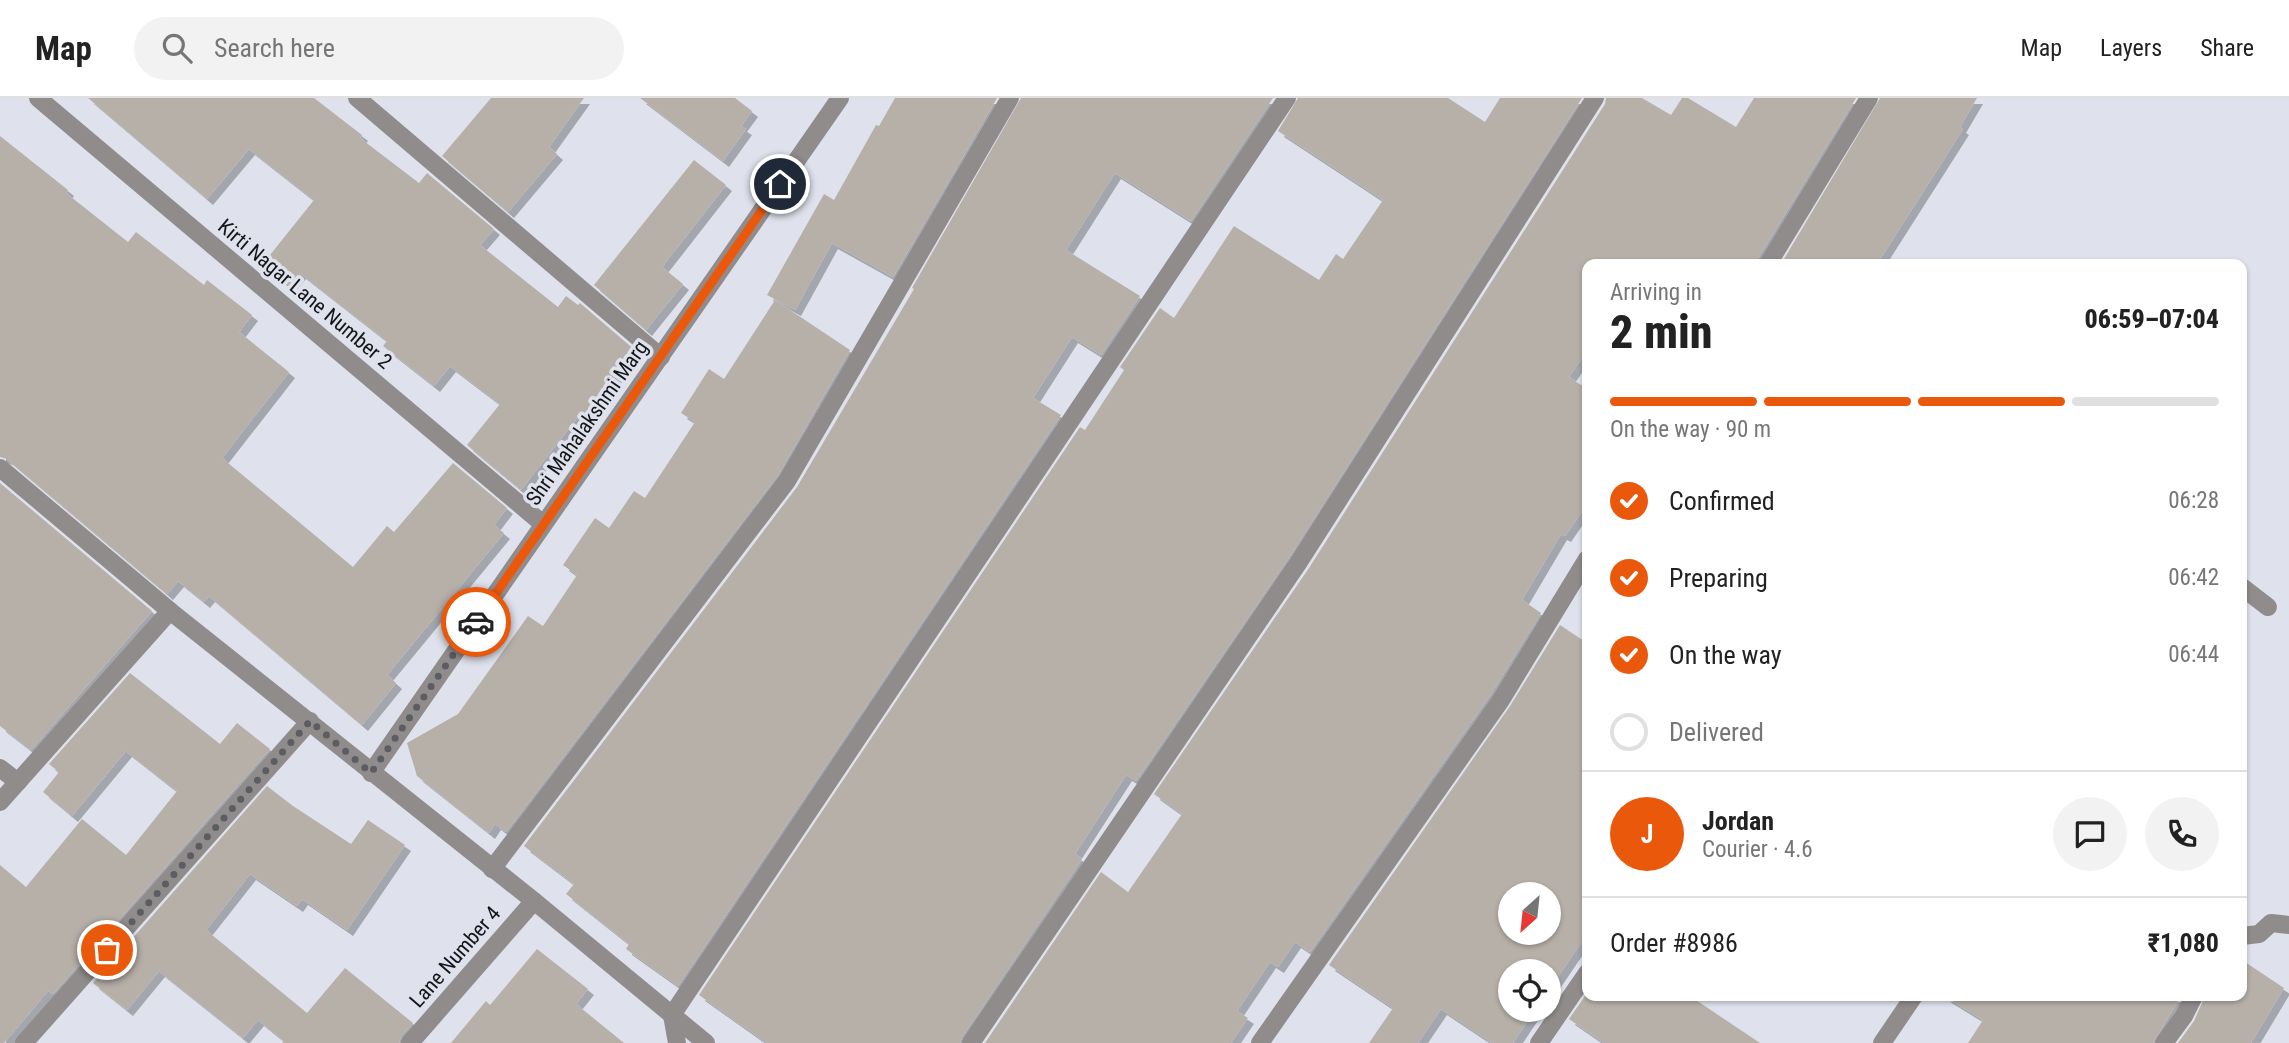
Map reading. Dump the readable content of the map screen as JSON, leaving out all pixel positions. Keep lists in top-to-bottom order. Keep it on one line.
{"streets":{"street":["Kirti Nagar Lane Number 2","Shri Mahalakshmi Marg","Lane Number 4"]},"crossings":[["Kirti Nagar Lane Number 2","Shri Mahalakshmi Marg"]],"north":"bottom left","page":{"header":"Map","search":"Search here","nav":["Map","Layers","Share"],"heading":["2 min","Arriving in","06:59–07:04"],"panel":["Jordan","Courier · 4.6","Order #8986","₹1,080"],"bar":"On the way · 90 m","list":[["Confirmed","06:28"],["Preparing","06:42"],["On the way","06:44"],"Delivered"],"round":"J"}}
